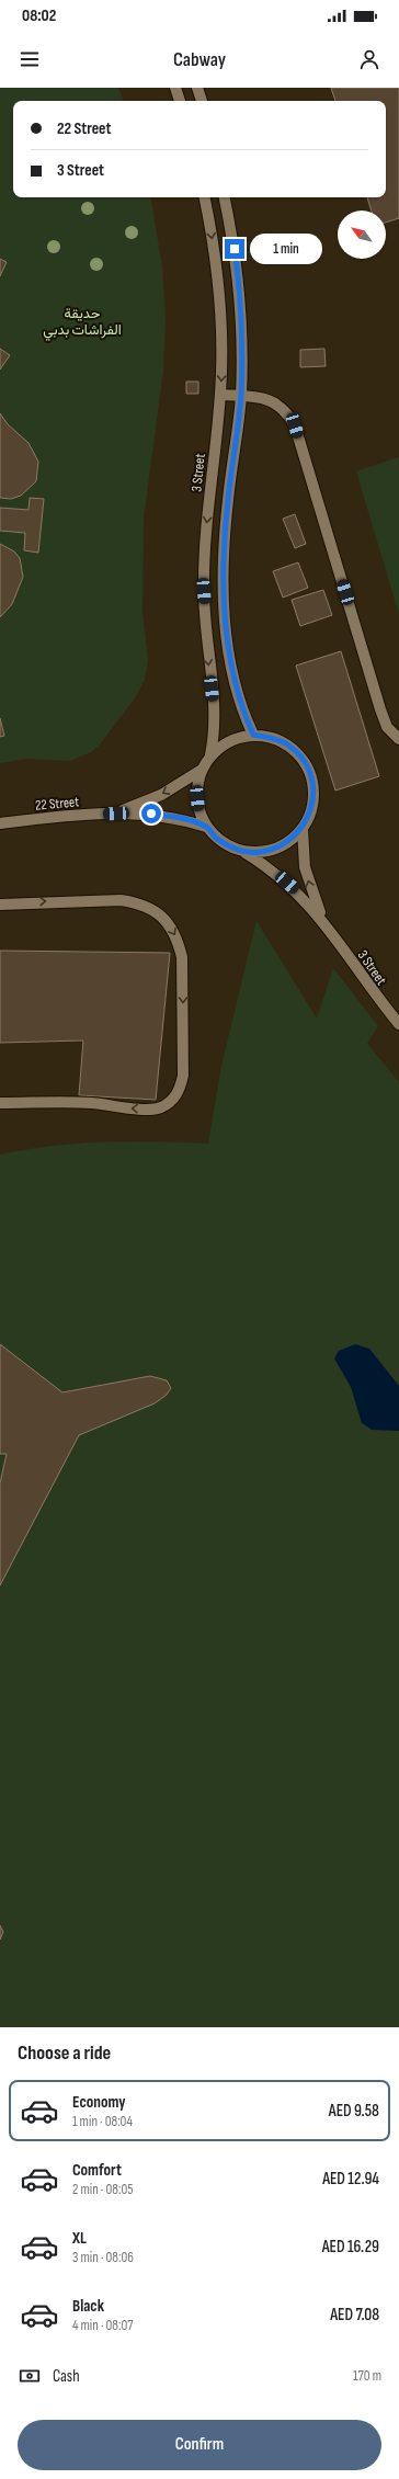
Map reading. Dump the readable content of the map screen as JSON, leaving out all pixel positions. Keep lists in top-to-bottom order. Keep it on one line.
{"streets":{"street":["3 Street","22 Street"]},"crossings":[["3 Street","22 Street"]],"parks":["حديقة الفراشات بدبي"],"north":"top left","page":{"status":"08:02","header":"Cabway","banner":["22 Street","3 Street"],"bubble":"1 min","heading":"Choose a ride","list":[{"name":"Economy","note":"1 min · 08:04","value":"AED 9.58"},{"name":"Comfort","note":"2 min · 08:05","value":"AED 12.94"},{"name":"XL","note":"3 min · 08:06","value":"AED 16.29"},{"name":"Black","note":"4 min · 08:07","value":"AED 7.08"}],"pay":["Cash","170 m"],"buttons":"Confirm"}}
